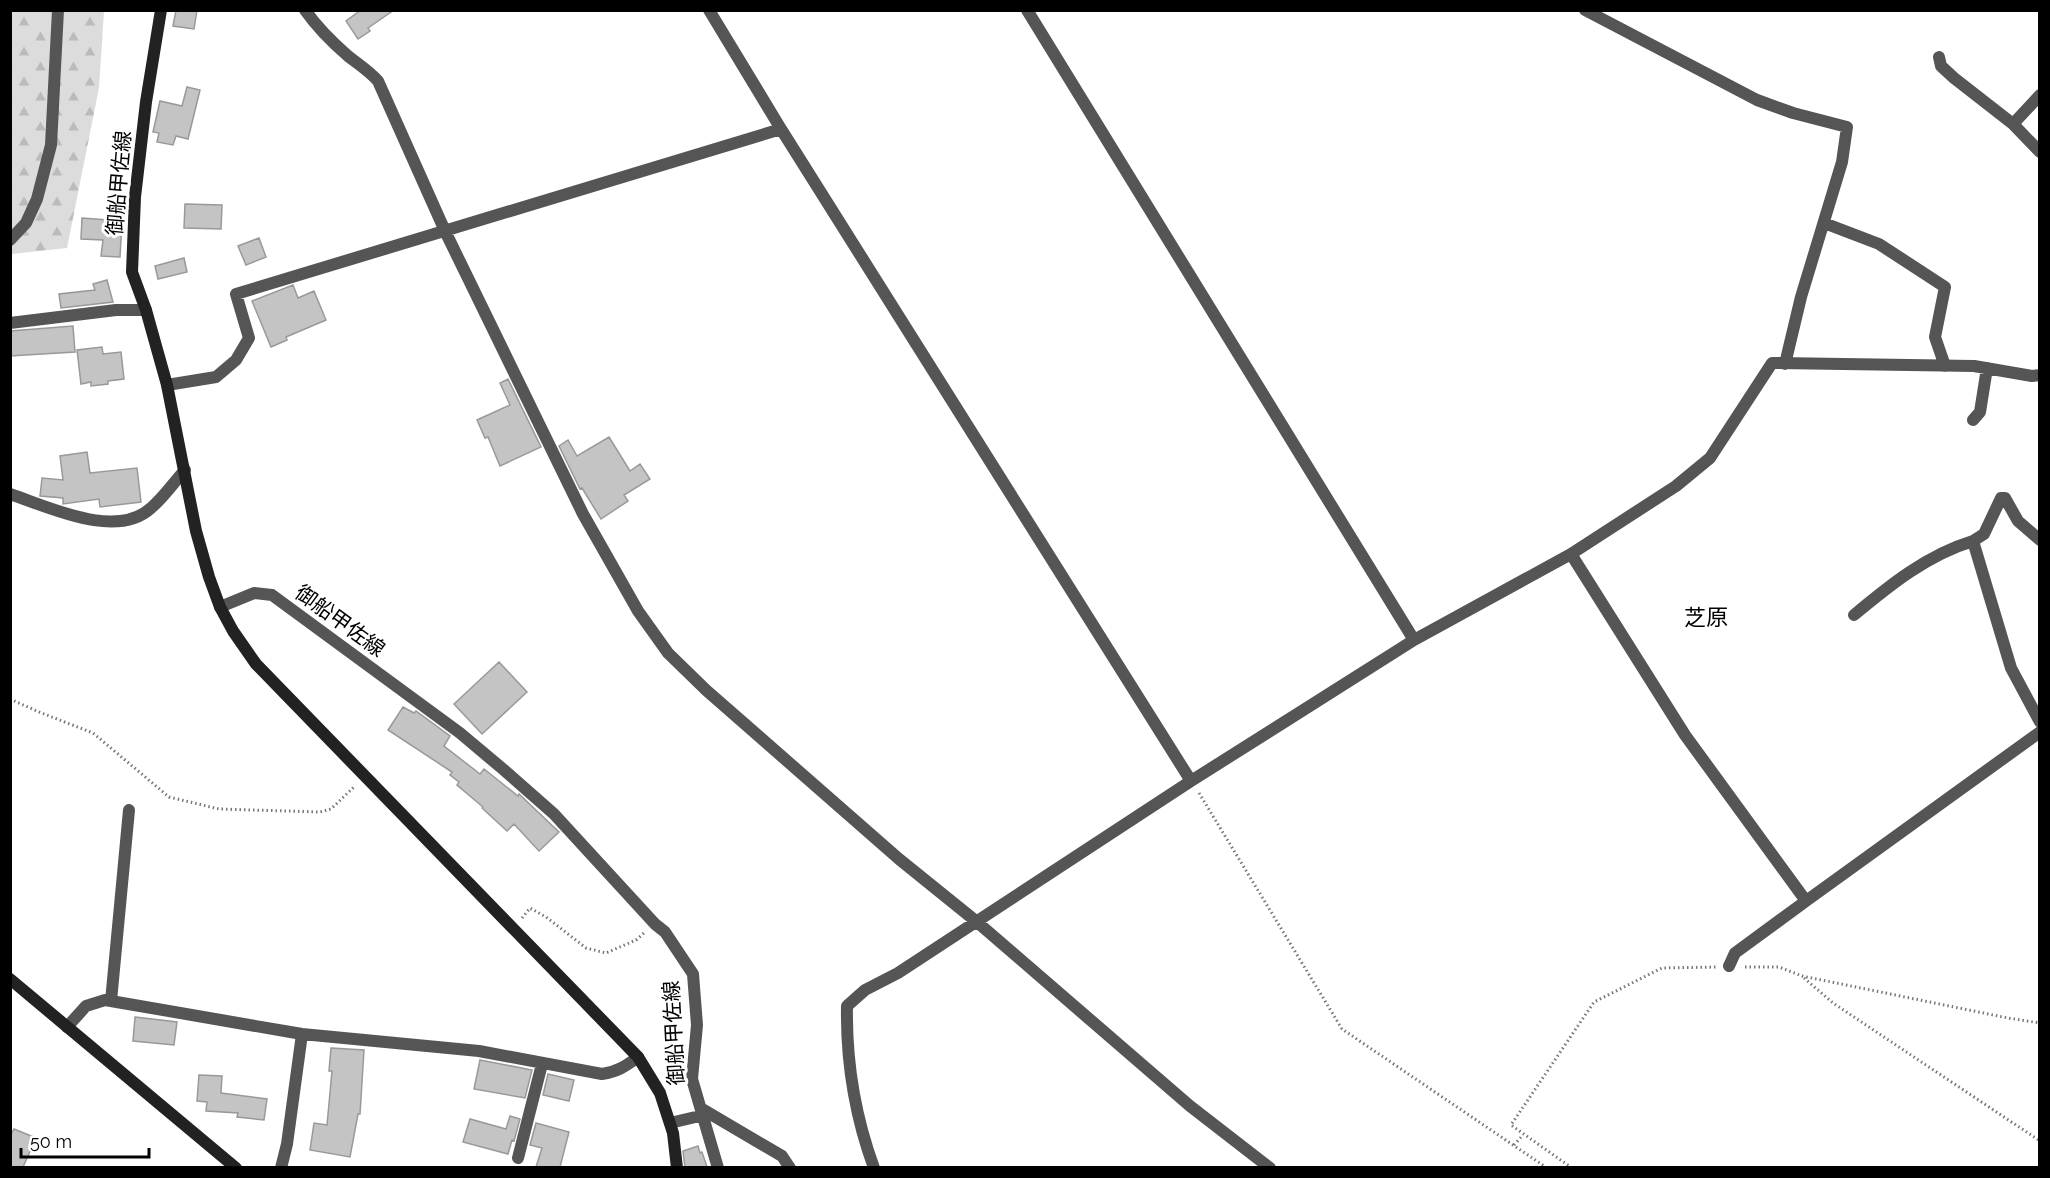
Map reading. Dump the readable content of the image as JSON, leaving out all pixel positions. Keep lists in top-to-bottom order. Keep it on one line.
{"streets":{"main road":["御船甲佐線"]},"districts":["芝原"],"scale_bar":"50 m"}
